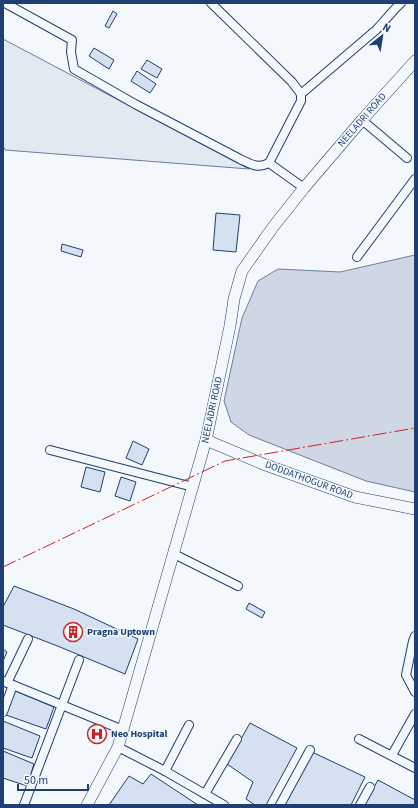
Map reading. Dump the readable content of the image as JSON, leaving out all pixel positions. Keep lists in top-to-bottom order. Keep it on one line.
{"streets":{"street":["NEELADRI ROAD","DODDATHOGUR ROAD"]},"crossings":[["NEELADRI ROAD","DODDATHOGUR ROAD"]],"places":{"building":["Pragna Uptown"],"hospital":["Neo Hospital"]},"scale_bar":"50 m","north":"top right"}
